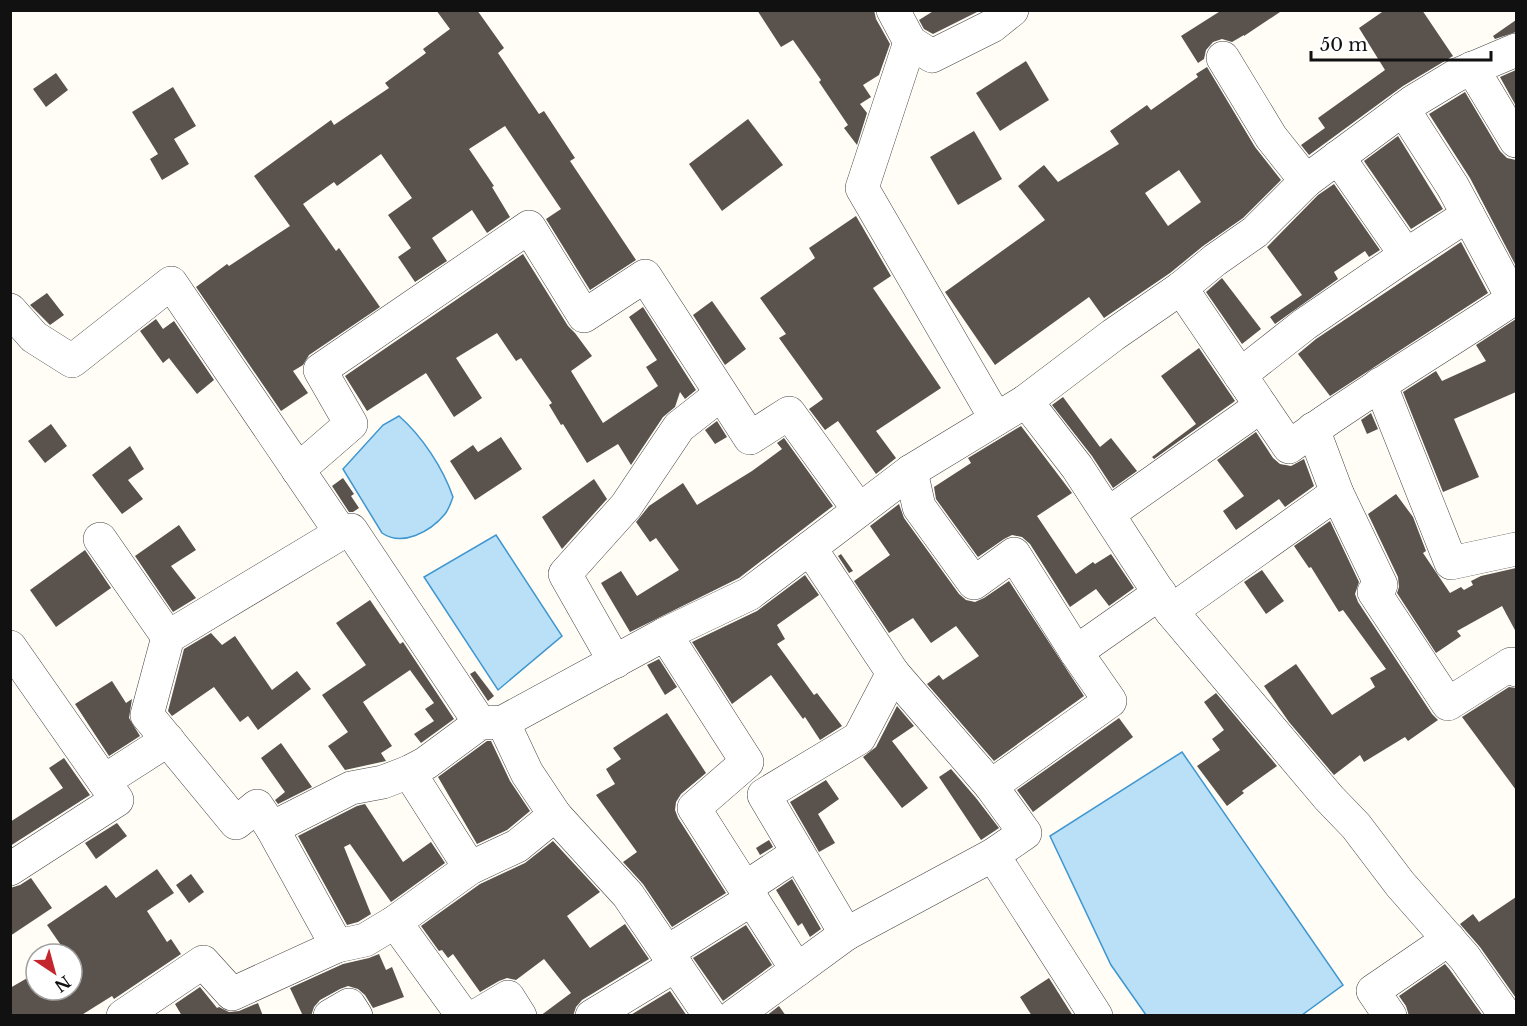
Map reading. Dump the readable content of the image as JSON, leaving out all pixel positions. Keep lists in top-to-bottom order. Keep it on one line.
{"scale_bar":"50 m","north":"bottom right"}
